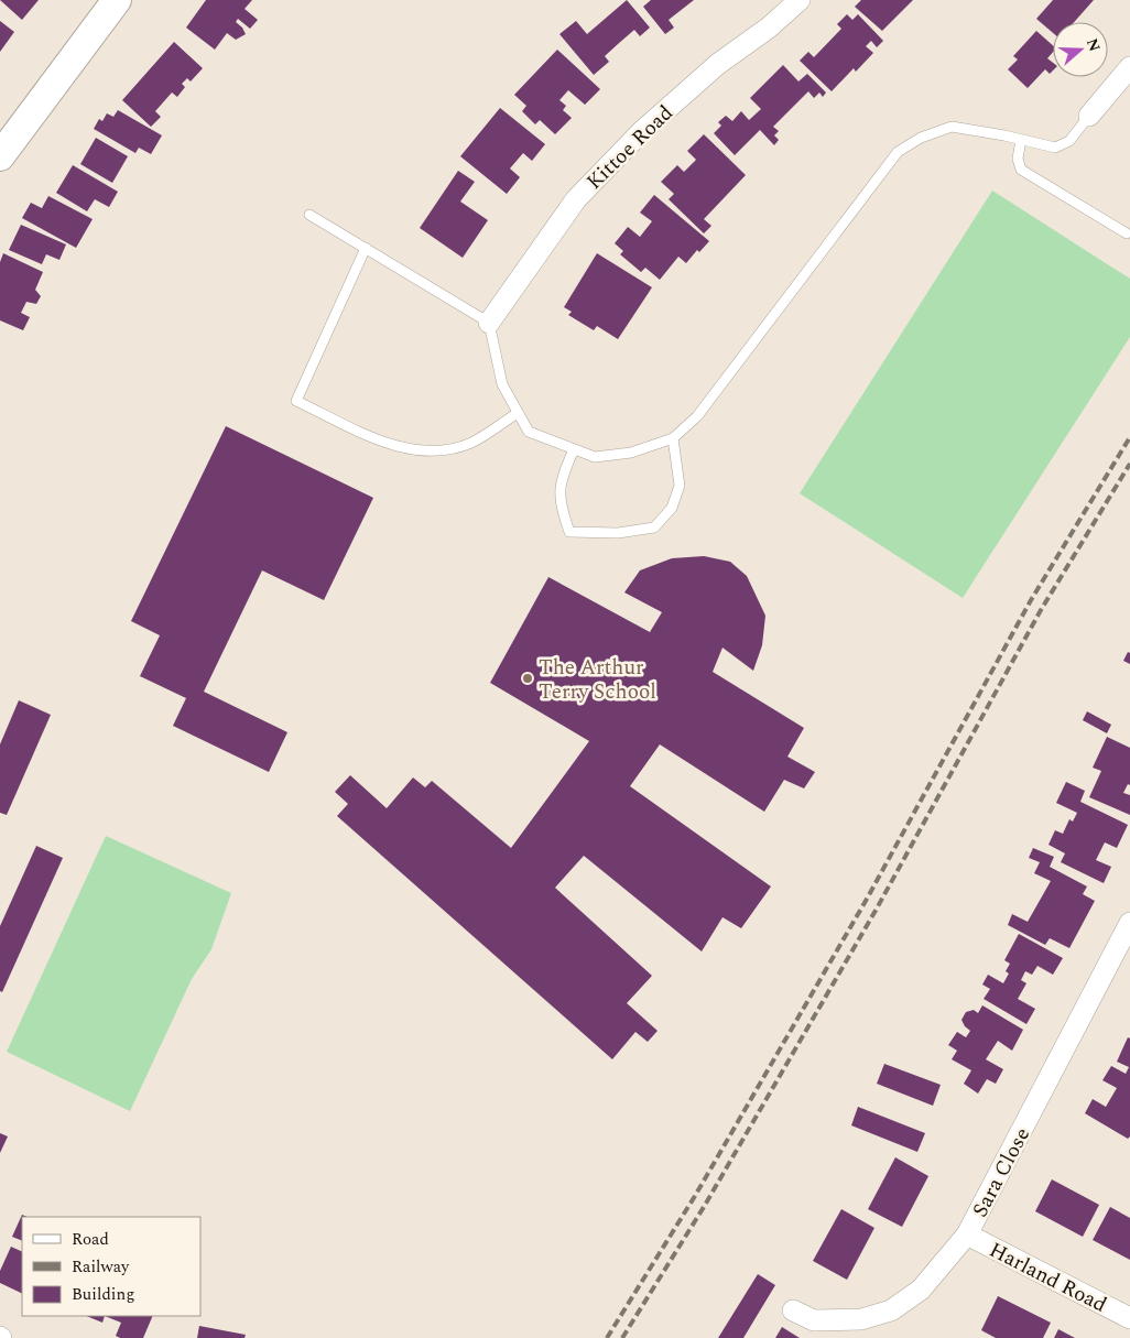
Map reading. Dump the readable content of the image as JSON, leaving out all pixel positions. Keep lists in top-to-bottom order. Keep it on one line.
{"streets":{"street":["Kittoe Road","Sara Close","Harland Road"]},"crossings":[["Sara Close","Harland Road"]],"places":["The Arthur Terry School"],"legend":["Road","Railway","Building"],"north":"right"}
